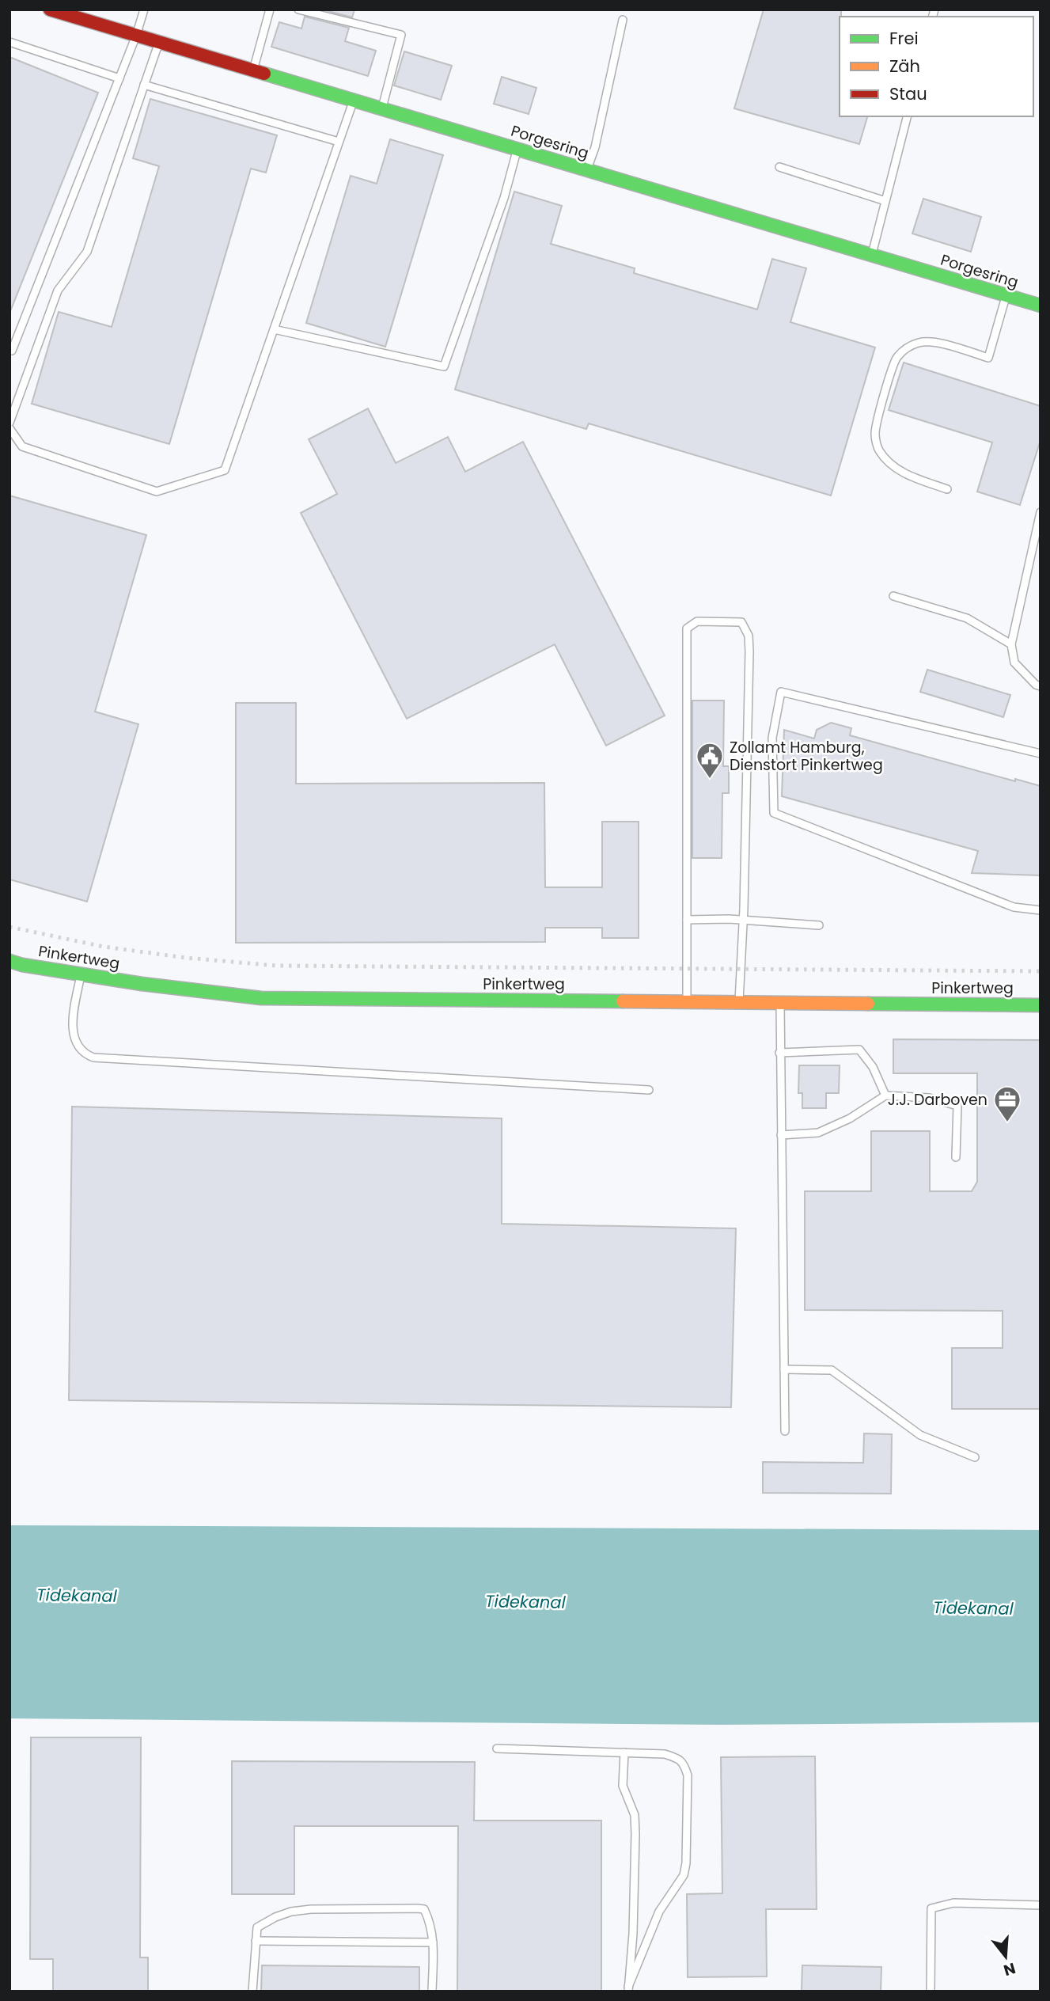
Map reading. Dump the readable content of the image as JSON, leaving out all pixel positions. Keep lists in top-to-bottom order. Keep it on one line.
{"streets":{"street":["Porgesring","Pinkertweg"]},"water":["Tidekanal"],"places":{"public building":["Zollamt Hamburg, Dienstort Pinkertweg"],"office":["J.J. Darboven"]},"legend":["Frei","Zäh","Stau"],"north":"bottom"}
